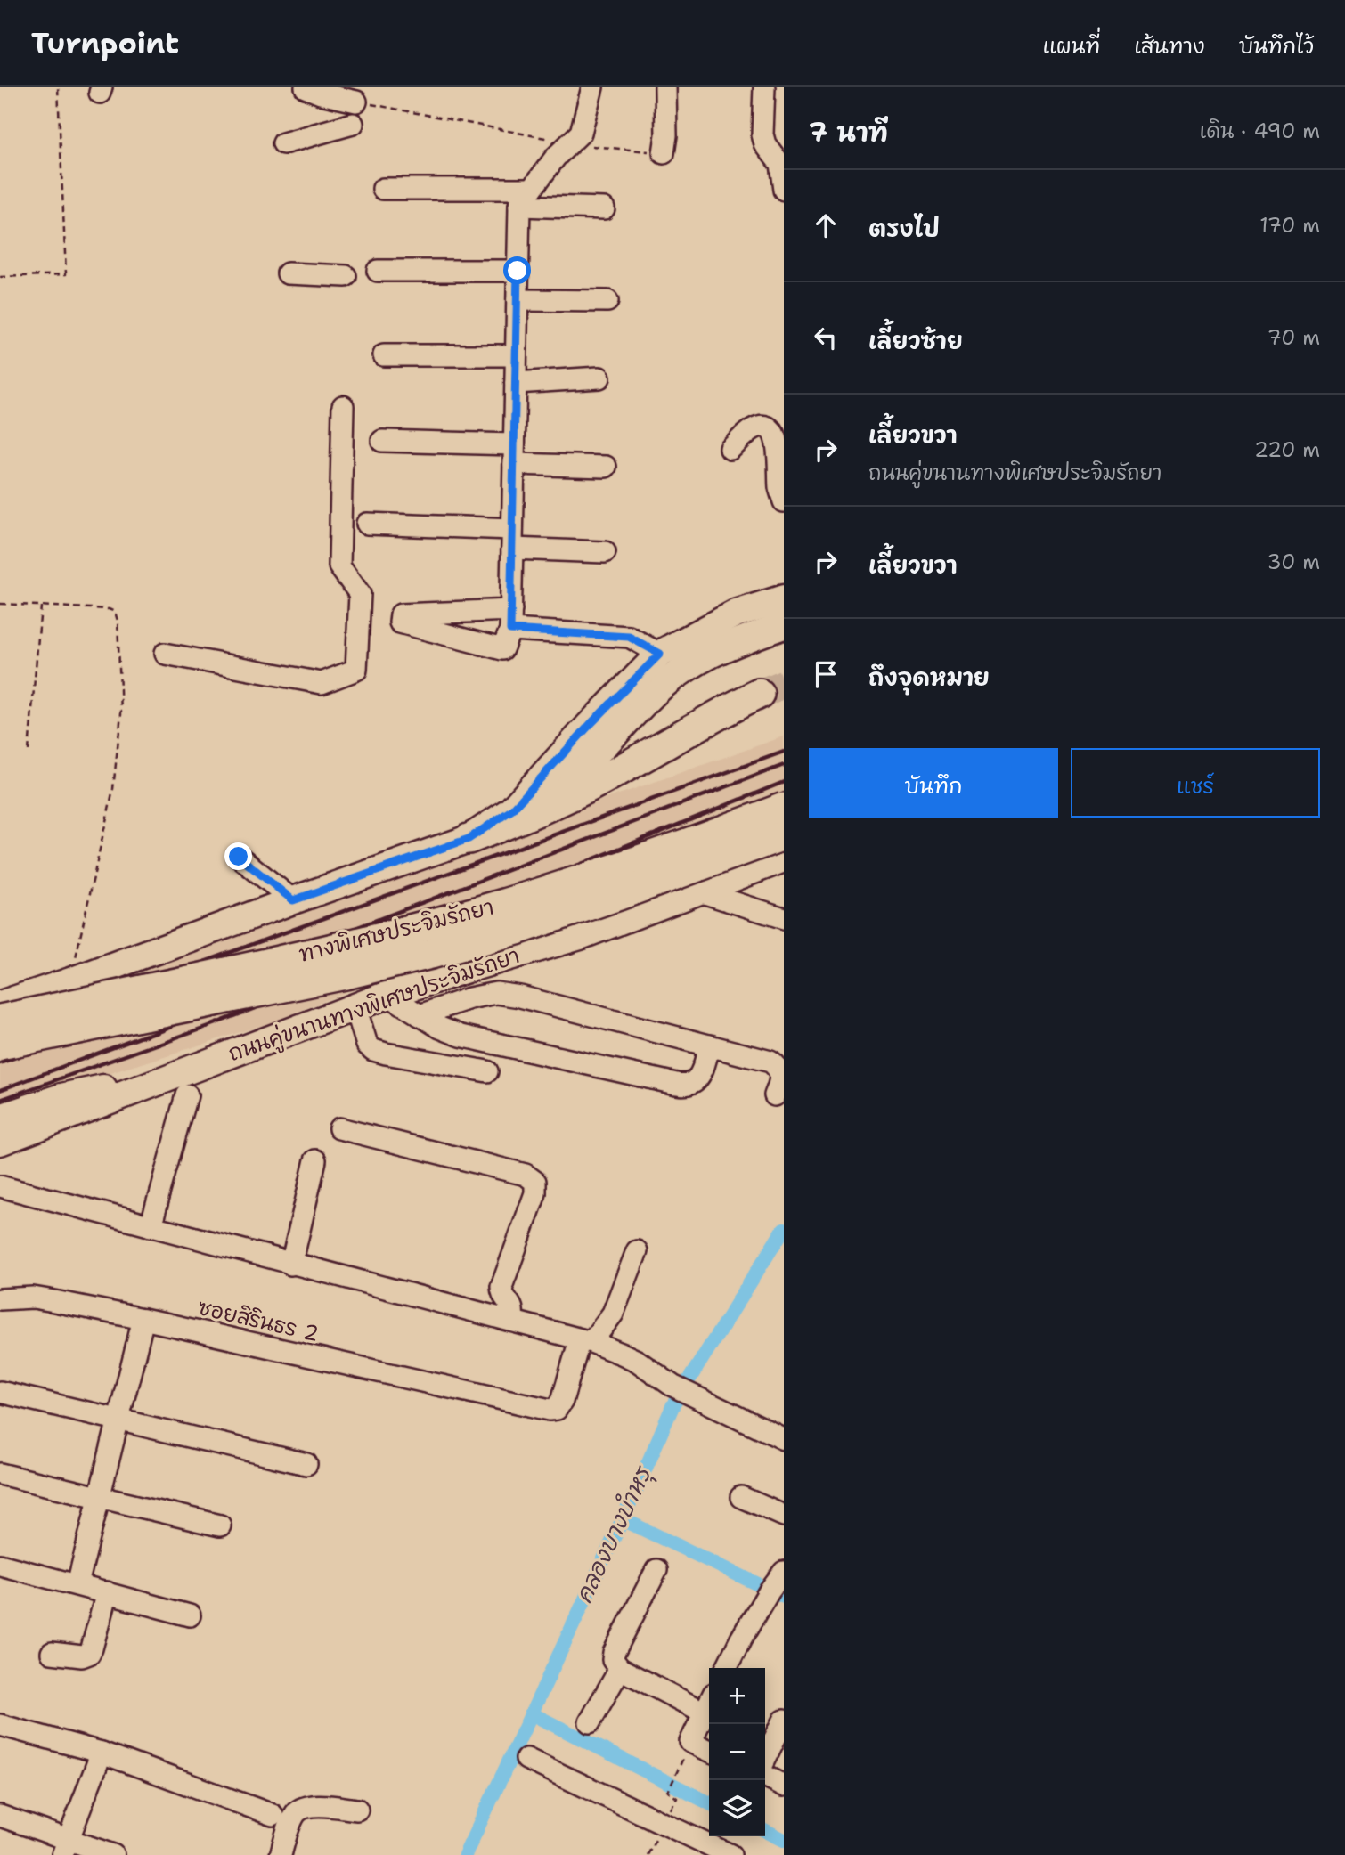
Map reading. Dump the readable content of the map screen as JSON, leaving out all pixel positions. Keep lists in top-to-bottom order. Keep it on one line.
{"streets":{"highway":["ทางพิเศษประจิมรัถยา"],"main road":["ถนนคู่ขนานทางพิเศษประจิมรัถยา"],"street":["ซอยสิรินธร 2"]},"water":["คลองบางบำหรุ"],"page":{"header":"Turnpoint","nav":["แผนที่","เส้นทาง","บันทึกไว้"],"heading":["7 นาที","เดิน · 490 m"],"list":[["ตรงไป","170 m"],["เลี้ยวซ้าย","70 m"],["เลี้ยวขวา","ถนนคู่ขนานทางพิเศษประจิมรัถยา","220 m"],["เลี้ยวขวา","30 m"],"ถึงจุดหมาย"],"buttons":["บันทึก","แชร์"],"map_buttons":["+","−"]}}
